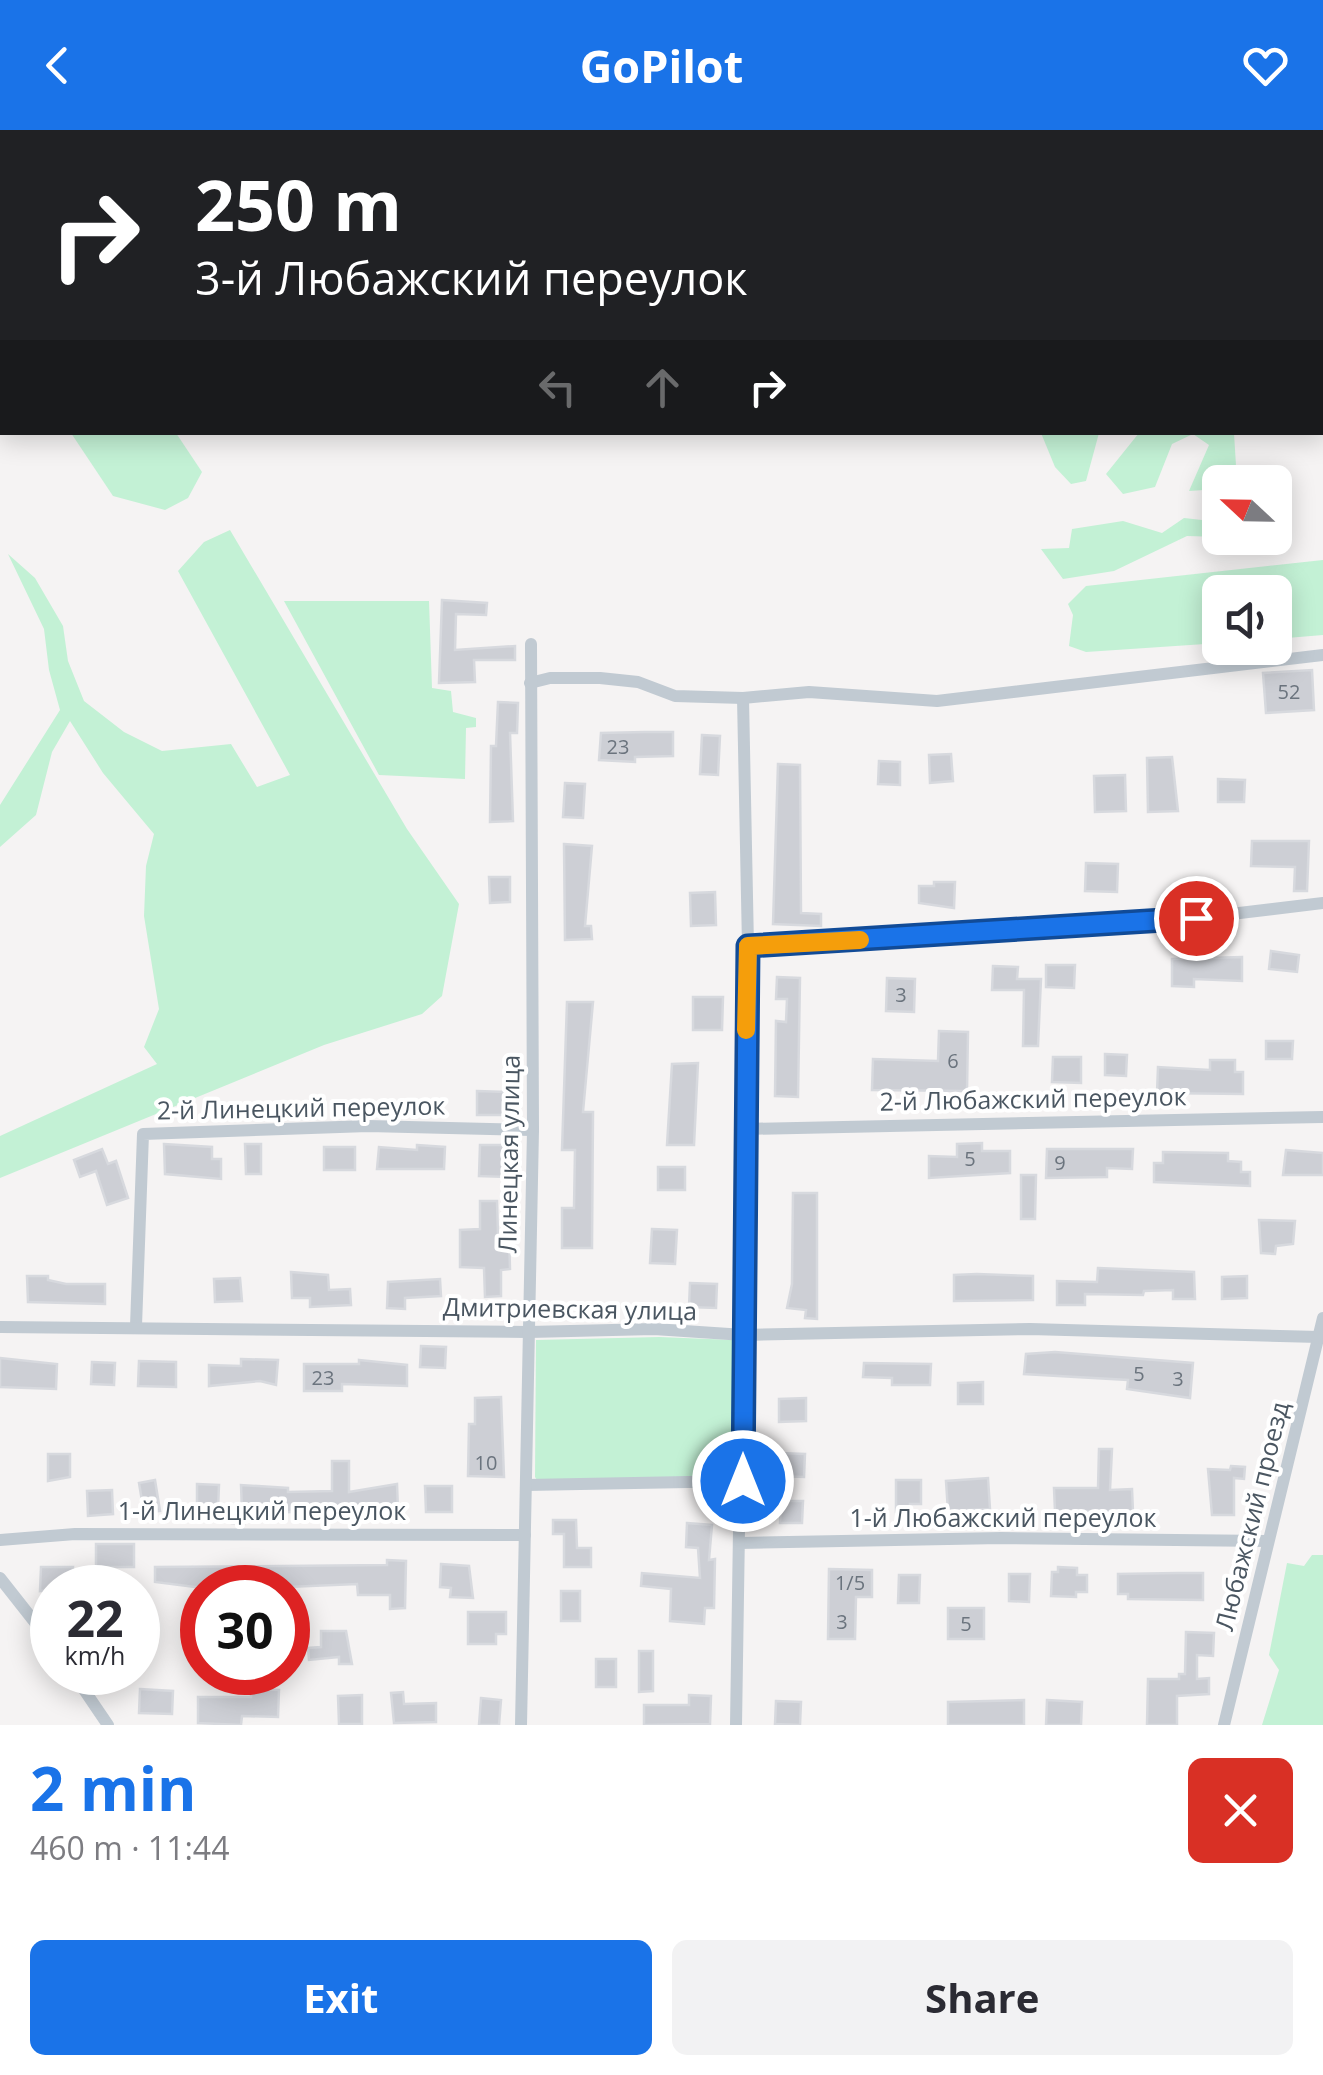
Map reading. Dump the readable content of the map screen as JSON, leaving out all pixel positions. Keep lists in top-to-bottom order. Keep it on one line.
{"streets":{"street":["2-й Любажский переулок","2-й Линецкий переулок","Линецкая улица","Дмитриевская улица","1-й Линецкий переулок","Любажский проезд","1-й Любажский переулок"]},"crossings":[["2-й Линецкий переулок","Линецкая улица"],["2-й Линецкий переулок","Дмитриевская улица"],["Линецкая улица","Дмитриевская улица"],["Линецкая улица","1-й Линецкий переулок"],["Дмитриевская улица","Любажский проезд"],["Любажский проезд","1-й Любажский переулок"]],"house_numbers":["52","23","3","6","5","9","5","23","3","10","1/5","3","5"],"north":"left","page":{"header":"GoPilot","turn":["250 m","3-й Любажский переулок"],"speed":"22 km/h","limit":"30","heading":["2 min","460 m · 11:44"],"buttons":["Exit","Share"]}}
